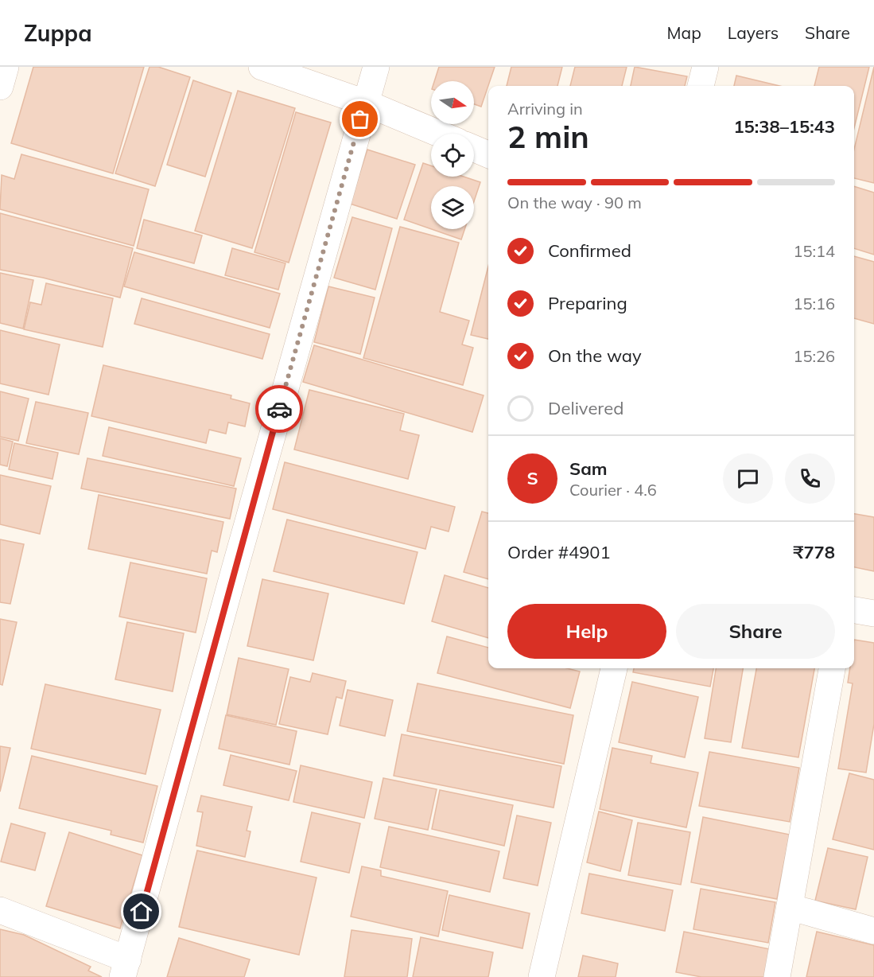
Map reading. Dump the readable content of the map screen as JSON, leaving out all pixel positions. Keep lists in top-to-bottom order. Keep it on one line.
{"north":"right","page":{"header":"Zuppa","nav":["Map","Layers","Share"],"heading":["2 min","Arriving in","15:38–15:43"],"panel":["Sam","Courier · 4.6","Order #4901","₹778"],"bar":"On the way · 90 m","list":[["Confirmed","15:14"],["Preparing","15:16"],["On the way","15:26"],"Delivered"],"round":"S","buttons":["Help","Share"]}}
